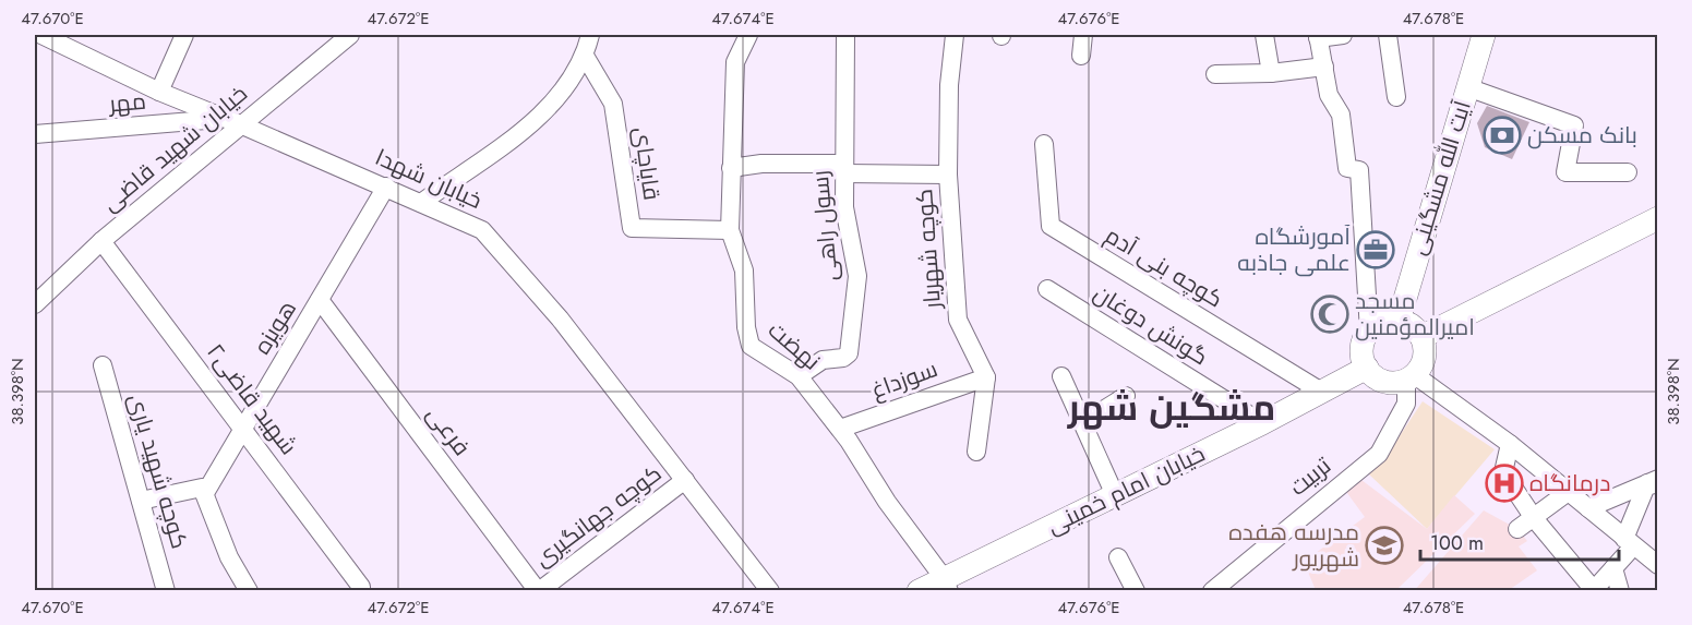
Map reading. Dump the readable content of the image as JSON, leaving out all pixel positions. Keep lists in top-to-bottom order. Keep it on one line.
{"streets":{"main road":["آیت الله مشگینی","خیابان امام خمینی"],"street":["مهر","خیابان شهید قاضی","قایاچای","خیابان شهدا","رسول راهی","کوچه شهریار","کوچه بنی آدم","گونش دوغان","هویزه","نهضت","سوزداغ","شهید قاضی۲","فرعی","کوچه شهید یاری","تربیت","کوچه جهانگیری"]},"crossings":[["مهر","خیابان شهید قاضی"],["مهر","خیابان شهدا"],["خیابان شهید قاضی","خیابان شهدا"],["خیابان شهید قاضی","شهید قاضی۲"],["قایاچای","نهضت"],["آیت الله مشگینی","تربیت"],["آیت الله مشگینی","خیابان امام خمینی"],["خیابان شهدا","هویزه"],["خیابان شهدا","کوچه جهانگیری"],["رسول راهی","نهضت"],["کوچه شهریار","سوزداغ"],["کوچه بنی آدم","خیابان امام خمینی"],["گونش دوغان","خیابان امام خمینی"],["هویزه","شهید قاضی۲"],["هویزه","فرعی"],["نهضت","سوزداغ"],["نهضت","خیابان امام خمینی"],["فرعی","کوچه جهانگیری"],["تربیت","خیابان امام خمینی"]],"districts":["مشگین شهر"],"places":{"bank":["بانک مسکن"],"office":["آمورشگاه علمی جاذبه"],"mosque":["مسجد امیرالمؤمنین"],"hospital":["درمانگاه"],"school or university":["مدرسه هفده شهریور"]},"scale_bar":"100 m","coordinates":["47.670°E","47.672°E","47.674°E","47.676°E","47.678°E","38.398°N"]}
